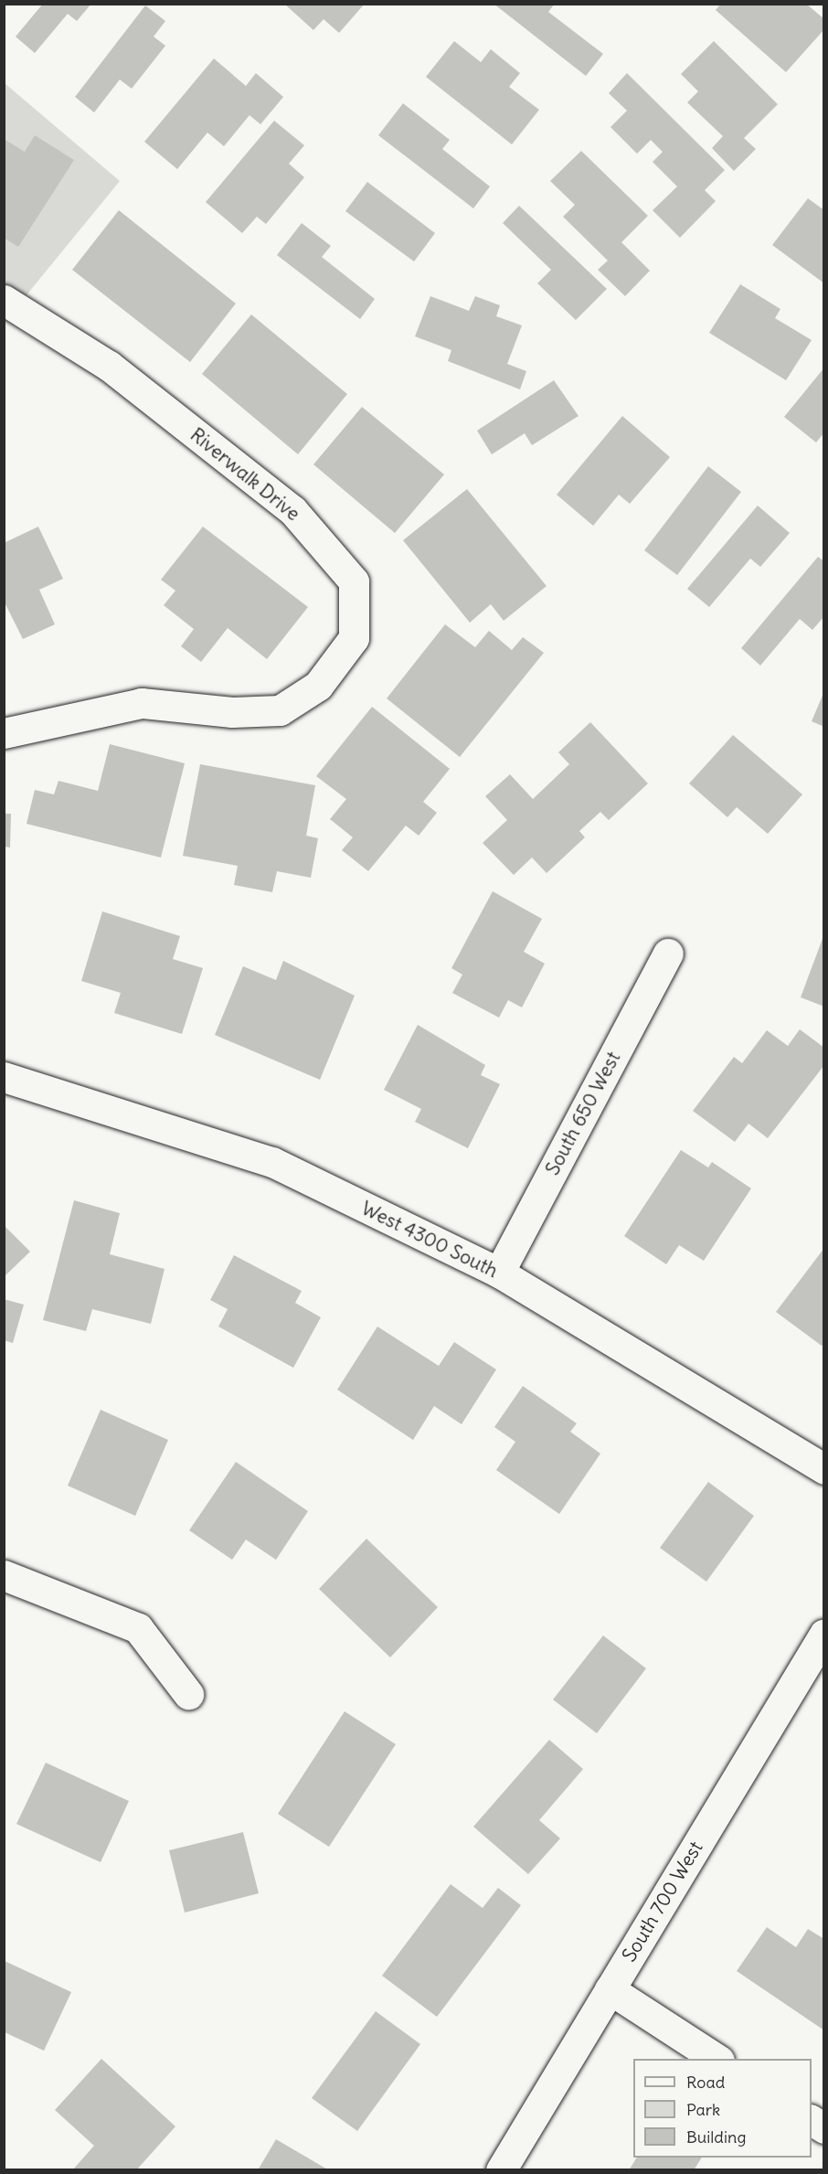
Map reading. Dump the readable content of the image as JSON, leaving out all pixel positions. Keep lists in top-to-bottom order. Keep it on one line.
{"streets":{"street":["Riverwalk Drive","South 650 West","West 4300 South","South 700 West"]},"crossings":[["South 650 West","West 4300 South"]],"legend":["Road","Park","Building"]}
